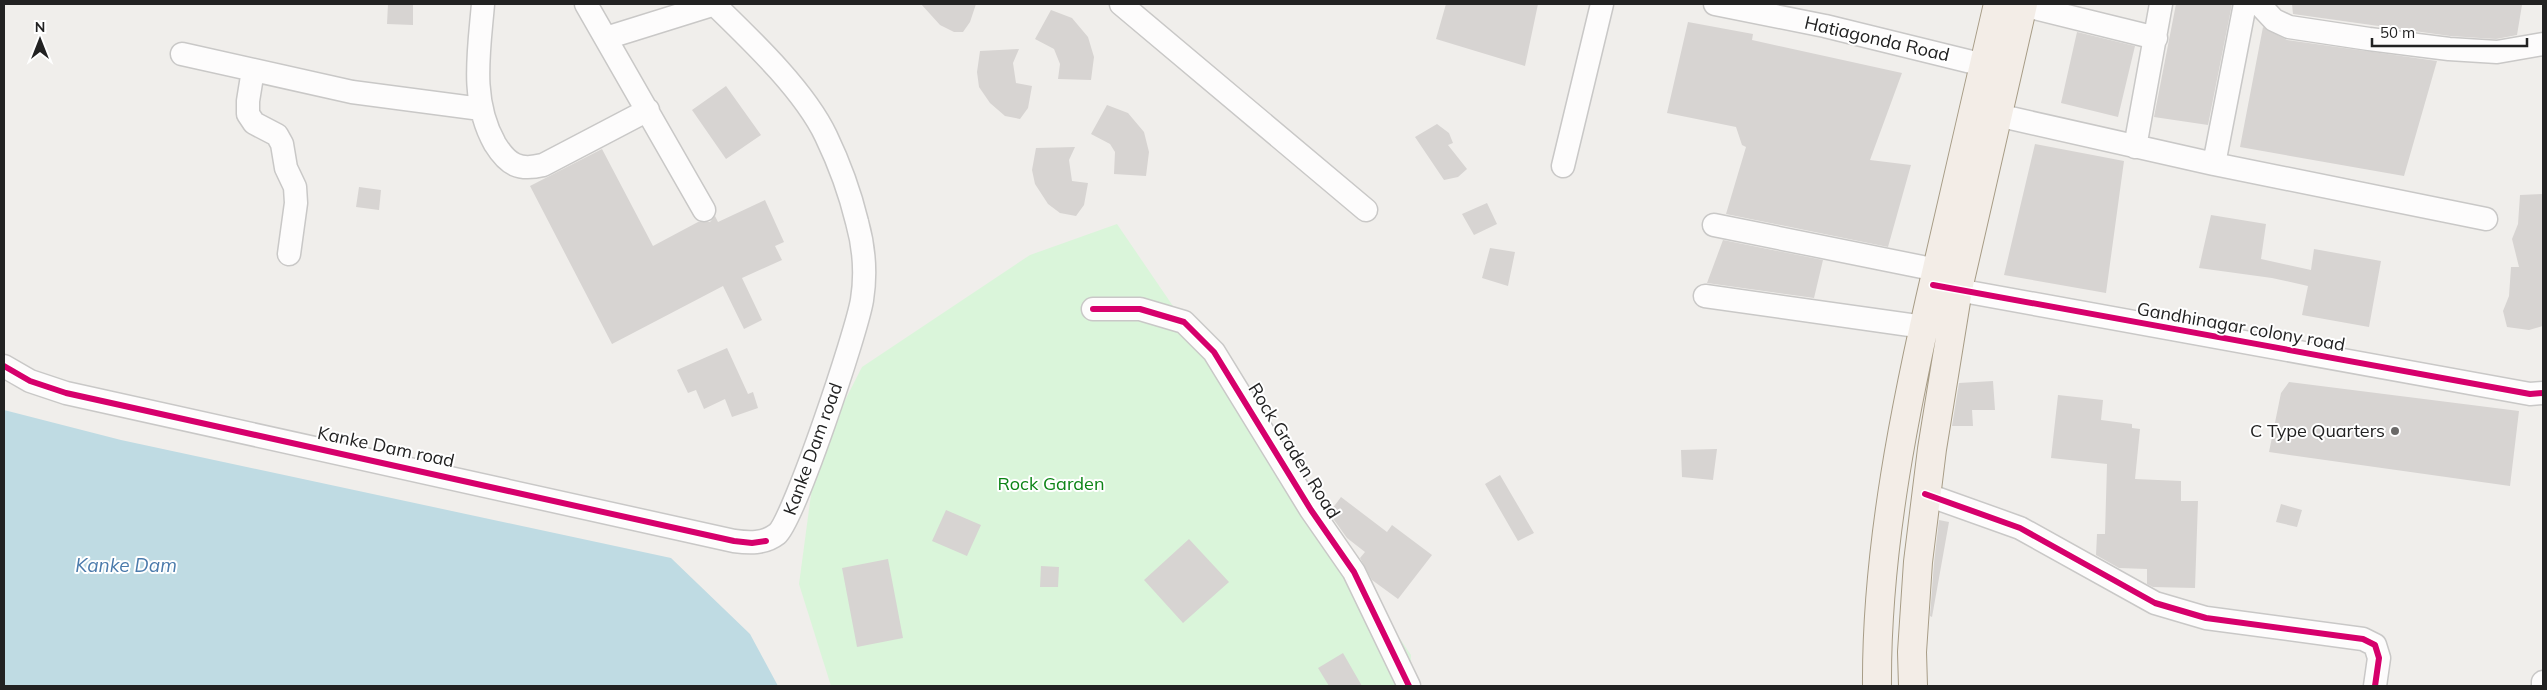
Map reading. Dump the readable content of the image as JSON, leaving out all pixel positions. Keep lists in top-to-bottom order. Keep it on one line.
{"streets":{"street":["Hatiagonda Road","Gandhinagar colony road","Kanke Dam road","Rock Graden Road"]},"water":["Kanke Dam"],"parks":["Rock Garden"],"places":["C Type Quarters"],"scale_bar":"50 m","north":"top"}
